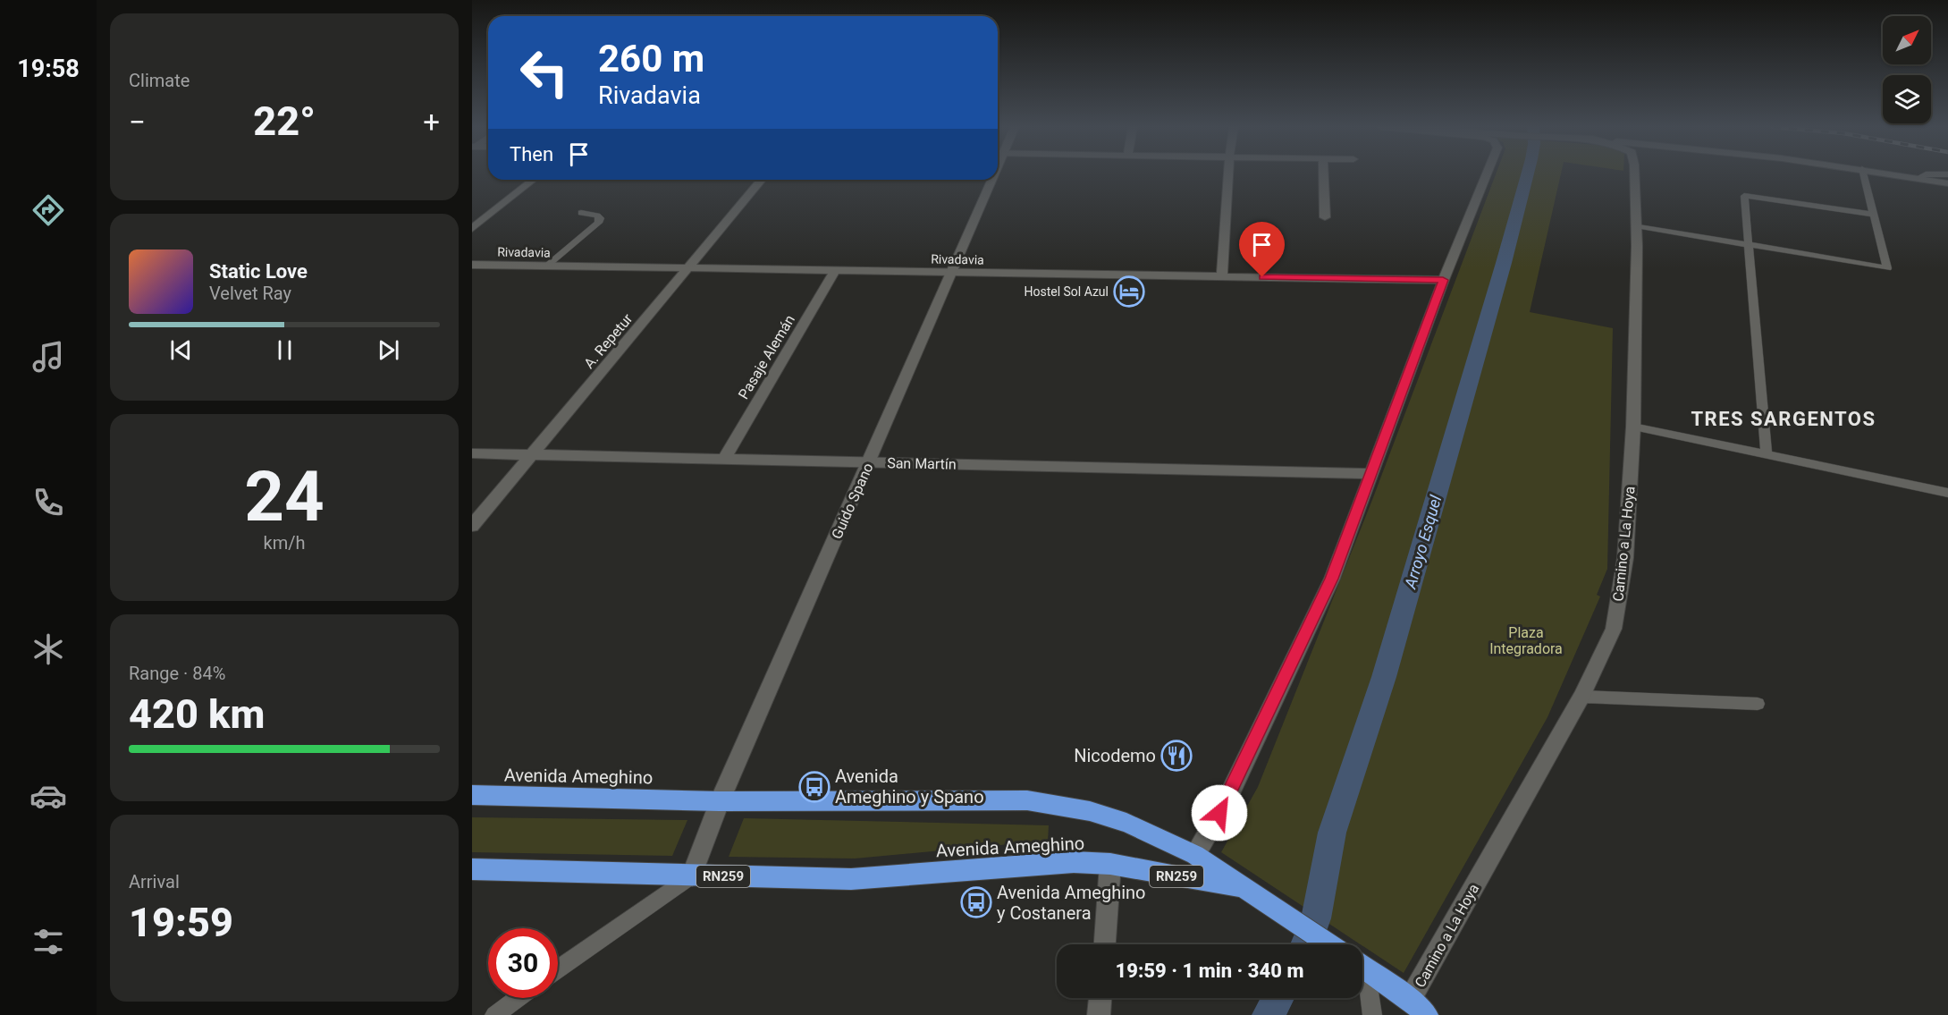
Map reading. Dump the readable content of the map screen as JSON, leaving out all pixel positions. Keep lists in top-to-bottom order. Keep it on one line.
{"streets":{"highway":["Avenida Ameghino","RN259"],"street":["Rivadavia","A. Repetur","Pasaje Alemán","San Martín","Guido Spano","Camino a La Hoya"]},"crossings":[["Rivadavia","A. Repetur"],["Rivadavia","Pasaje Alemán"],["Rivadavia","Guido Spano"],["A. Repetur","San Martín"],["Pasaje Alemán","San Martín"],["San Martín","Guido Spano"],["Guido Spano","Avenida Ameghino"],["Avenida Ameghino","RN259"]],"districts":["TRES SARGENTOS"],"water":["Arroyo Esquel"],"parks":["Plaza Integradora"],"places":{"hotel":["Hostel Sol Azul"],"restaurant":["Nicodemo"],"bus stop":["Avenida Ameghino y Spano","Avenida Ameghino y Costanera"]},"north":"top right","page":{"tabs":"19:58","tile":["Climate",["24","km/h"],["Range · 84%","420 km"],["Arrival","19:59"]],"turn":["260 m","Rivadavia"],"heat":["−","22°","+"],"then":"Then","song":["Static Love","Velvet Ray"],"limit":"30","trip":"19:59 · 1 min · 340 m"}}
